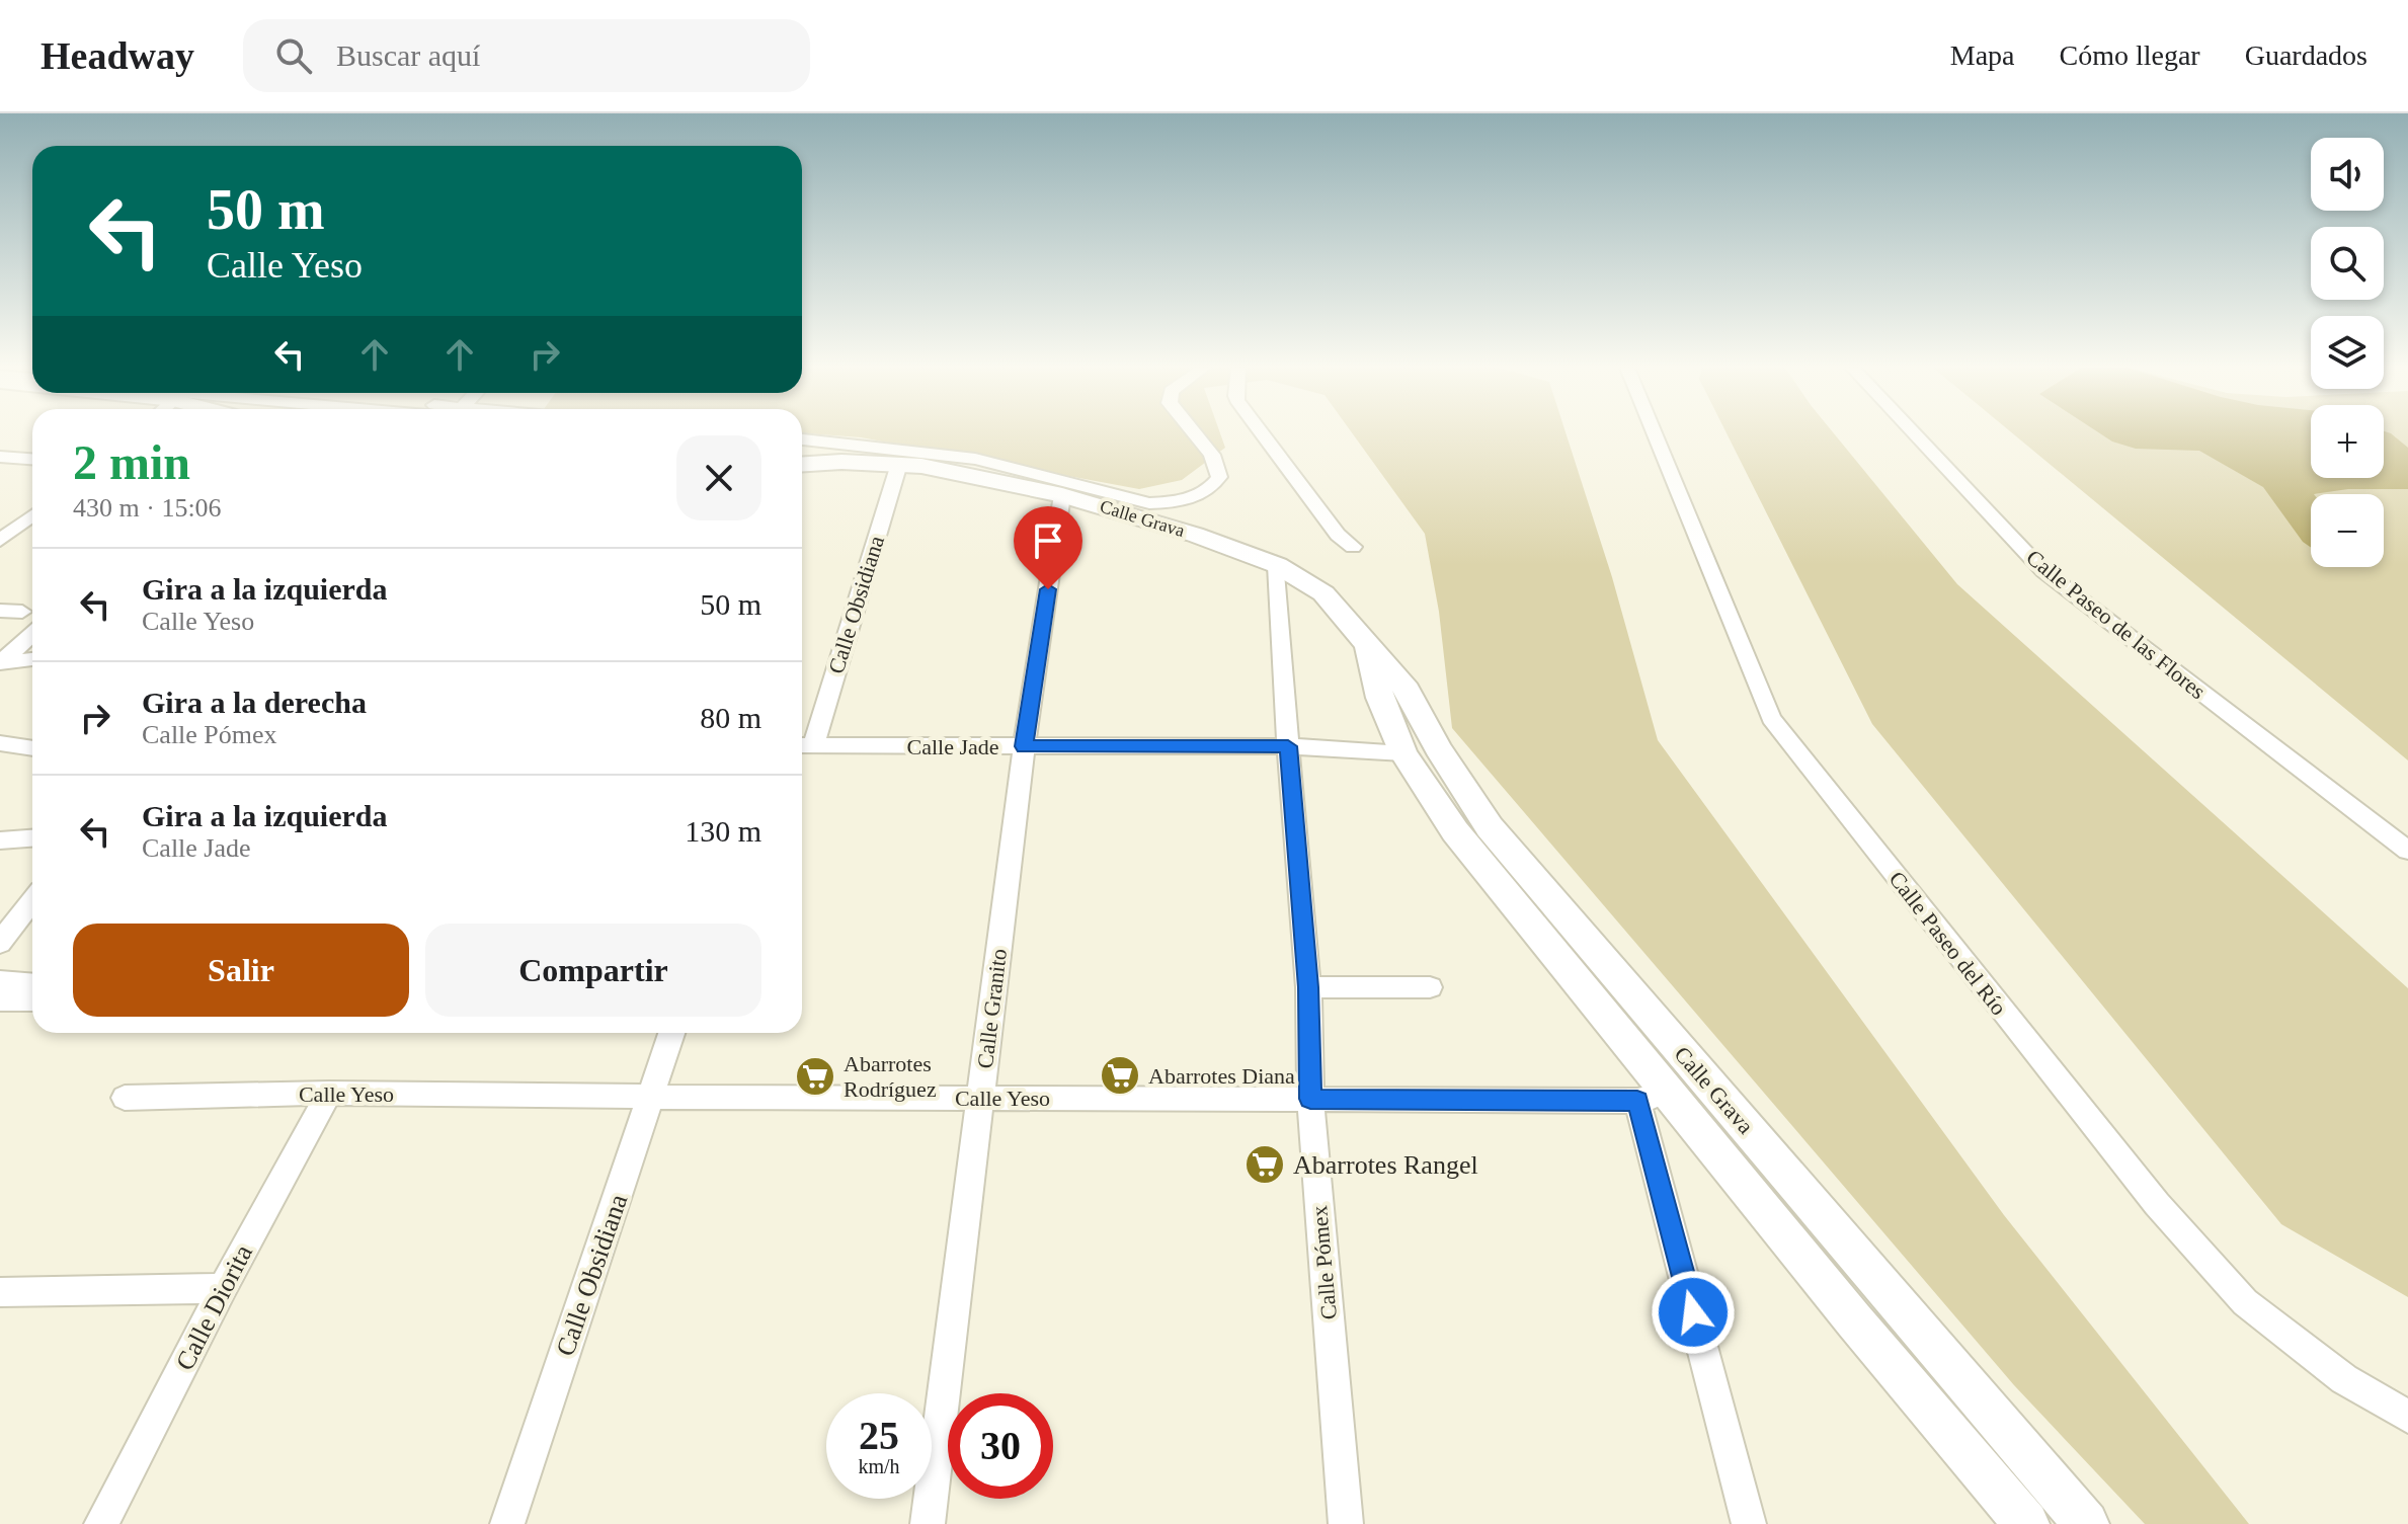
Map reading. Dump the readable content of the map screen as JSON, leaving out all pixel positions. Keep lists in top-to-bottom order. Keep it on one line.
{"streets":{"main road":["Calle Grava"],"street":["Calle Obsidiana","Calle Paseo de las Flores","Calle Jade","Calle Paseo del Río","Calle Granito","Calle Yeso","Calle Pómex","Calle Diorita"]},"crossings":[["Calle Grava","Calle Obsidiana"],["Calle Grava","Calle Jade"],["Calle Grava","Calle Granito"],["Calle Grava","Calle Yeso"],["Calle Grava","Calle Pómex"],["Calle Obsidiana","Calle Jade"],["Calle Obsidiana","Calle Yeso"],["Calle Jade","Calle Granito"],["Calle Jade","Calle Pómex"],["Calle Granito","Calle Yeso"],["Calle Yeso","Calle Pómex"],["Calle Yeso","Calle Diorita"]],"places":{"supermarket":["Abarrotes Diana","Abarrotes Rodríguez","Abarrotes Rangel"]},"page":{"header":"Headway","search":"Buscar aquí","nav":["Mapa","Cómo llegar","Guardados"],"map_buttons":["+","−"],"turn":["50 m","Calle Yeso"],"heading":["2 min","430 m · 15:06"],"list":[{"name":"Gira a la izquierda","note":"Calle Yeso","value":"50 m"},{"name":"Gira a la derecha","note":"Calle Pómex","value":"80 m"},{"name":"Gira a la izquierda","note":"Calle Jade","value":"130 m"}],"buttons":["Salir","Compartir"],"speed":"25 km/h","limit":"30"}}
